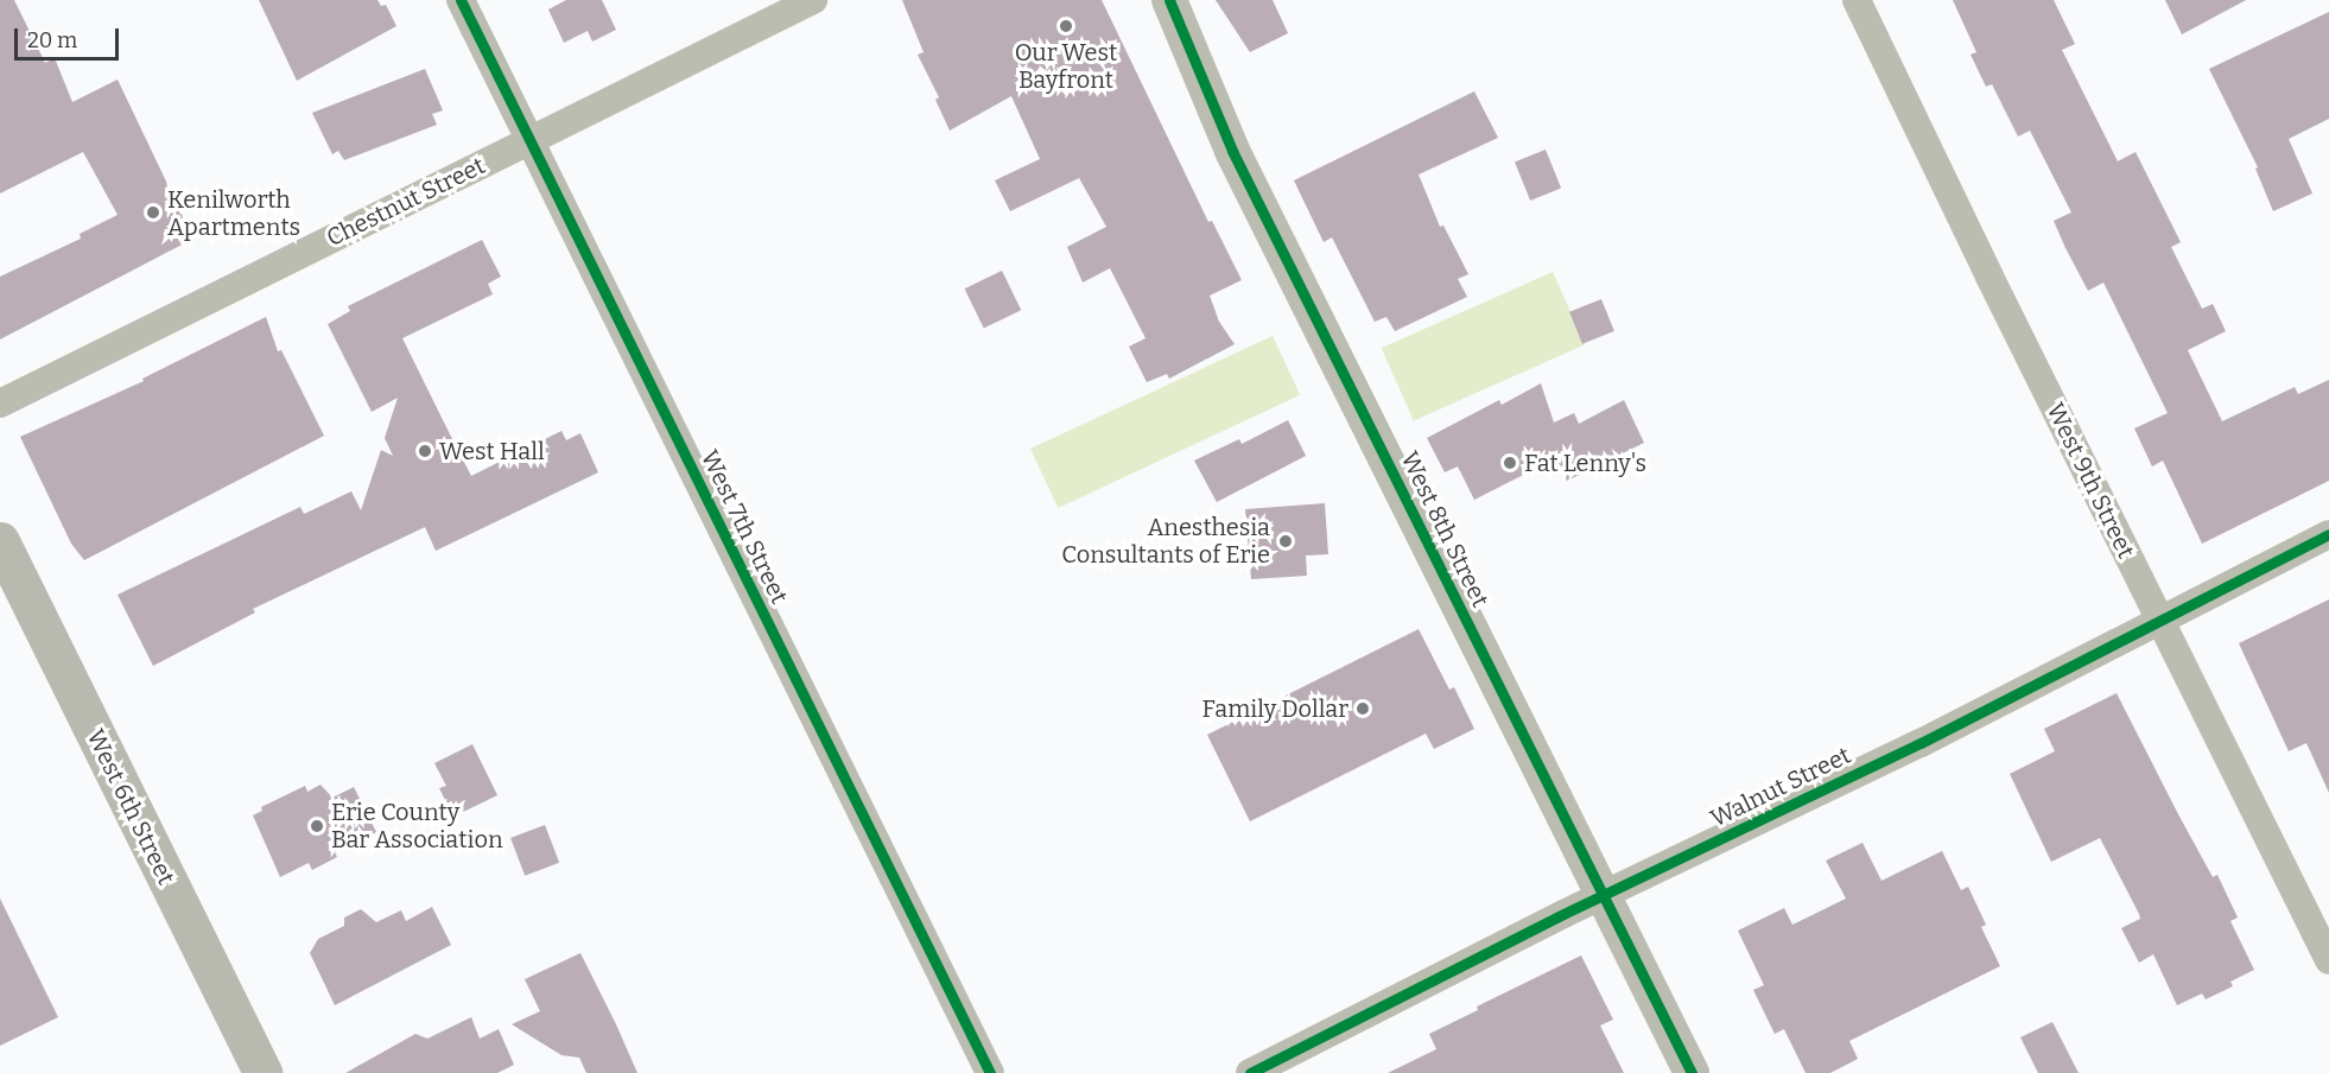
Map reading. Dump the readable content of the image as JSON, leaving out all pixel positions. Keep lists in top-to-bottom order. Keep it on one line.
{"streets":{"main road":["West 6th Street"],"street":["Chestnut Street","West 9th Street","West 7th Street","West 8th Street","Walnut Street"]},"crossings":[["Chestnut Street","West 7th Street"],["West 9th Street","Walnut Street"],["West 8th Street","Walnut Street"]],"places":["Our West Bayfront","Kenilworth Apartments","West Hall","Fat Lenny's","Anesthesia Consultants of Erie","Family Dollar","Erie County Bar Association"],"scale_bar":"20 m"}
